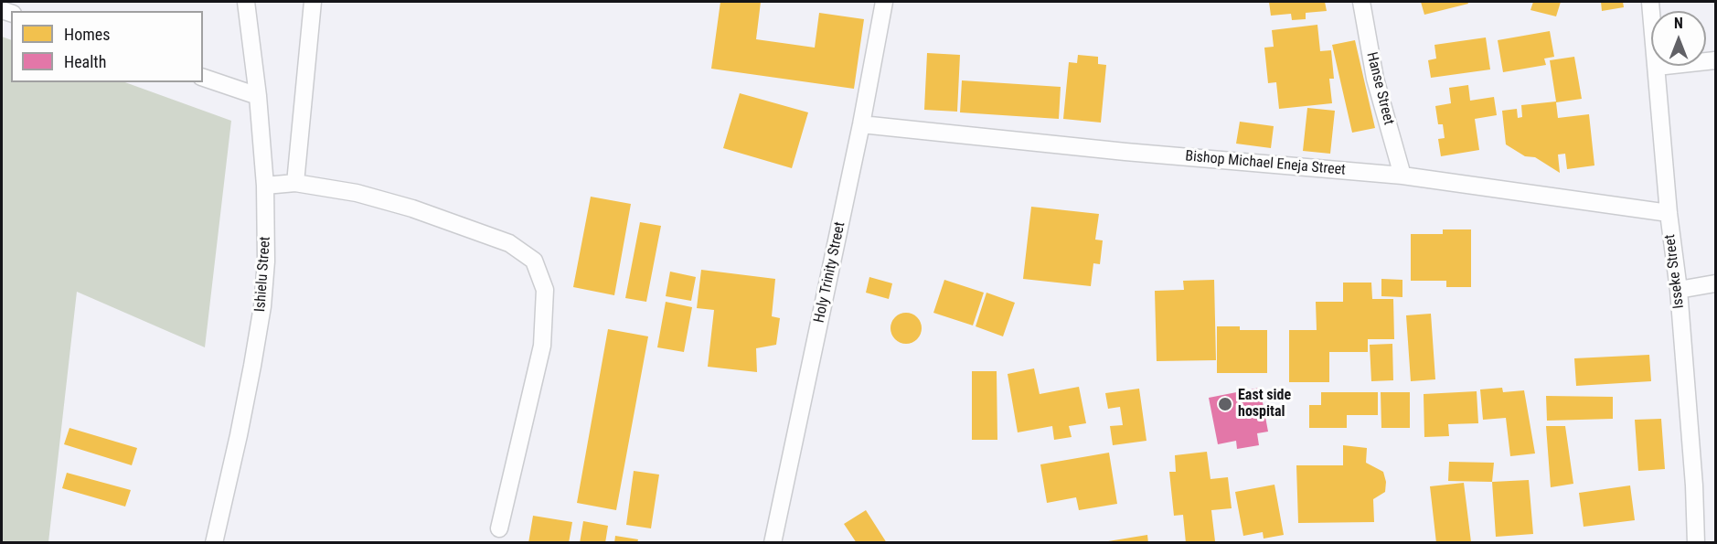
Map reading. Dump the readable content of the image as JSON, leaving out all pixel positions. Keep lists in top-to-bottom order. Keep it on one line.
{"streets":{"street":["Hanse Street","Bishop Michael Eneja Street","Isseke Street","Holy Trinity Street","Ishielu Street"]},"crossings":[["Hanse Street","Bishop Michael Eneja Street"],["Bishop Michael Eneja Street","Isseke Street"],["Bishop Michael Eneja Street","Holy Trinity Street"]],"places":["East side hospital"],"legend":["Homes","Health"],"north":"top"}
